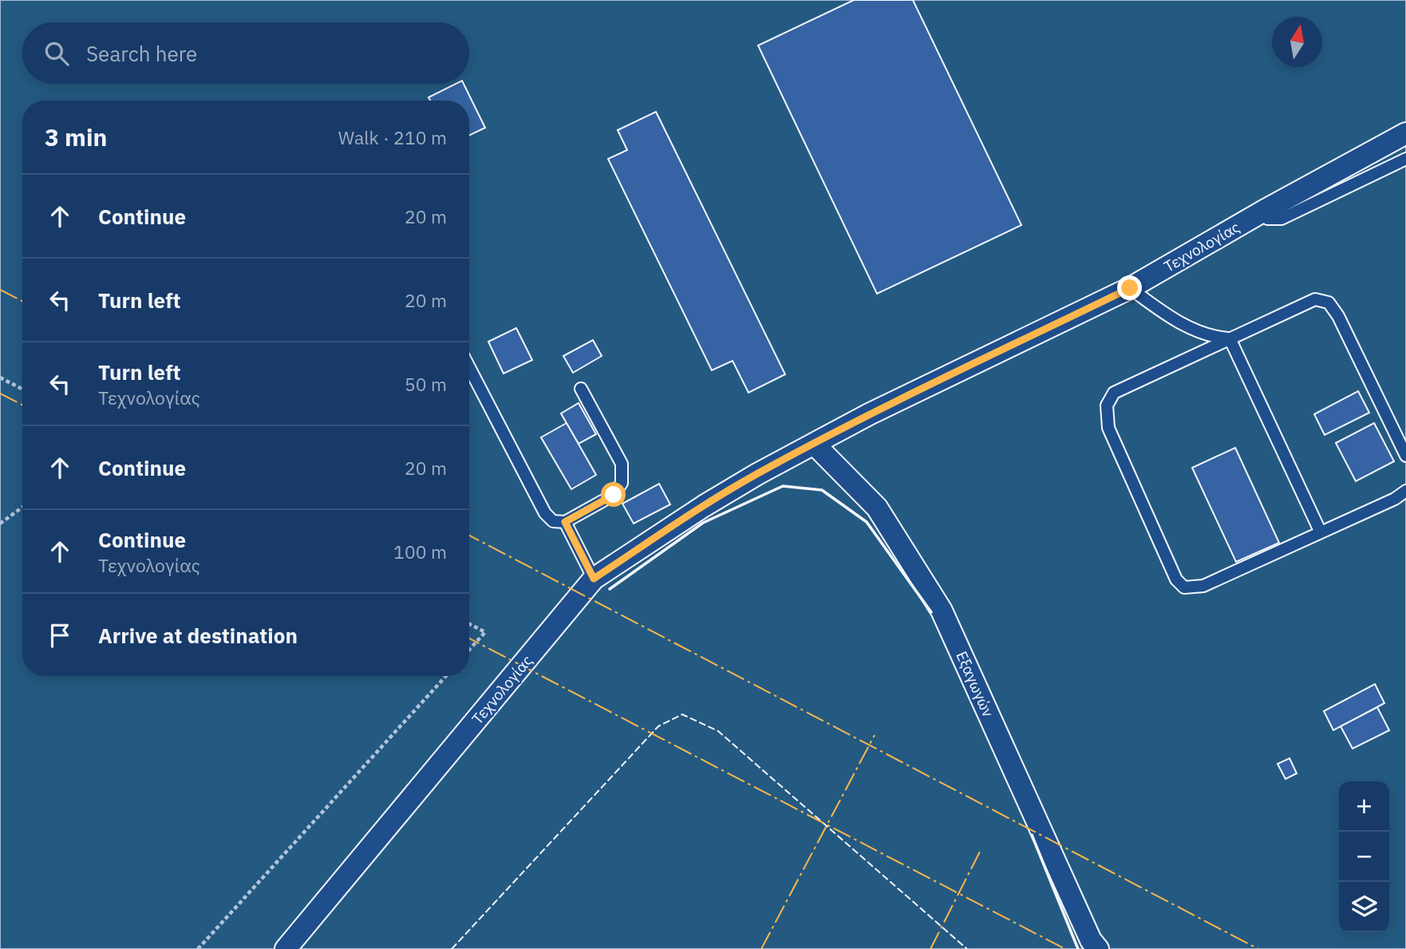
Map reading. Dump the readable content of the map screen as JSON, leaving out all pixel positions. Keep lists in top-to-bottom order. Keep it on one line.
{"streets":{"street":["Τεχνολογίας","Εξαγωγών"]},"crossings":[["Τεχνολογίας","Εξαγωγών"]],"north":"top","page":{"search":"Search here","heading":["3 min","Walk · 210 m"],"list":[["Continue","20 m"],["Turn left","20 m"],["Turn left","Τεχνολογίας","50 m"],["Continue","20 m"],["Continue","Τεχνολογίας","100 m"],"Arrive at destination"],"map_buttons":["+","−"]}}
